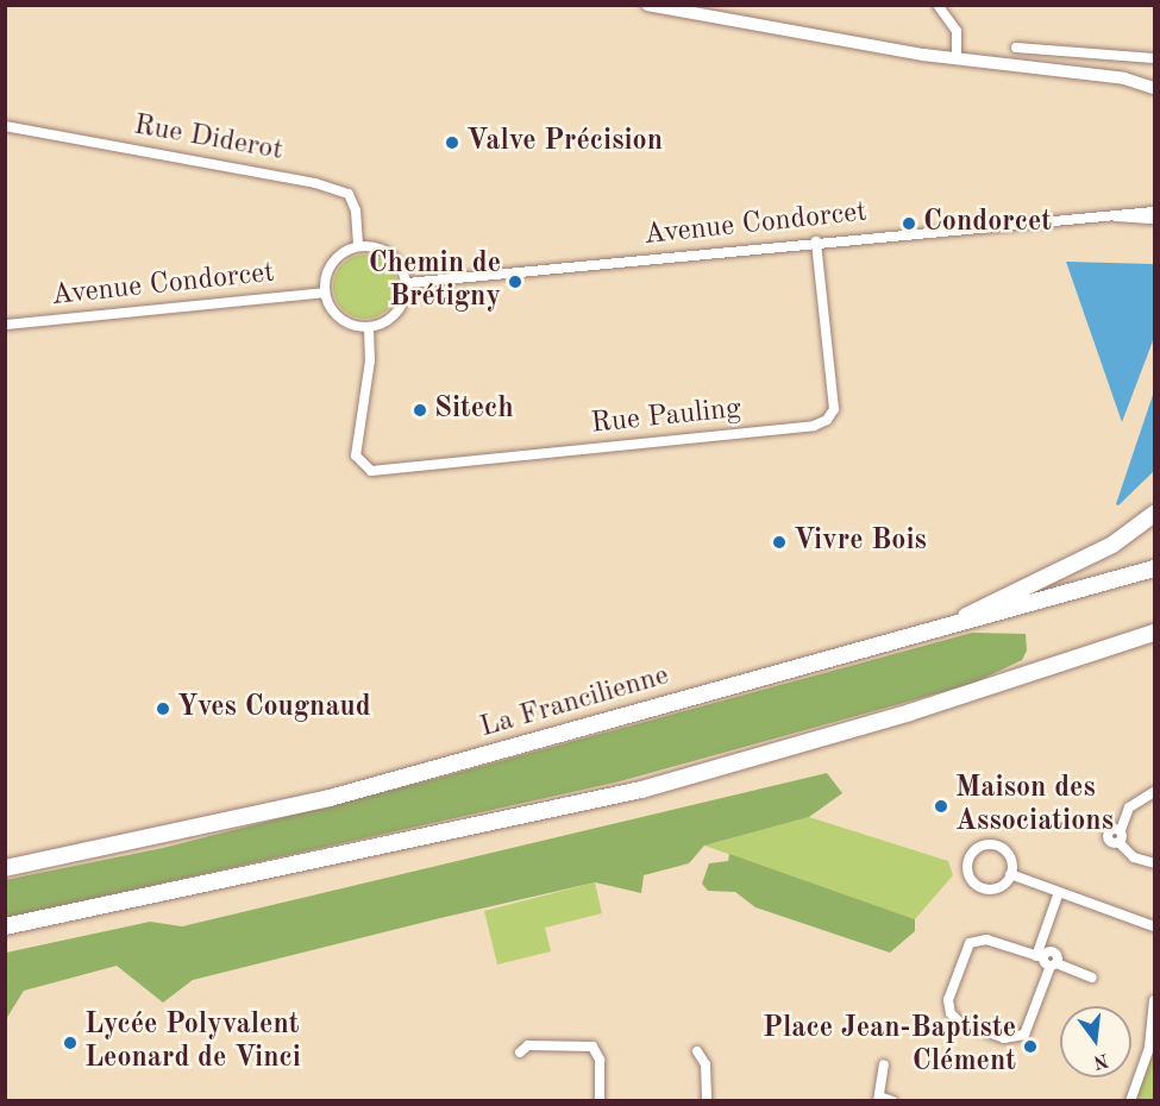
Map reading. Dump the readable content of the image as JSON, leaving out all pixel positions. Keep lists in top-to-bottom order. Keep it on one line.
{"streets":{"highway":["La Francilienne"],"street":["Rue Diderot","Avenue Condorcet","Rue Pauling"]},"crossings":[["Rue Diderot","Avenue Condorcet"],["Rue Diderot","Rue Pauling"],["Avenue Condorcet","Rue Pauling"]],"places":["Valve Précision","Condorcet","Chemin de Brétigny","Sitech","Vivre Bois","Yves Cougnaud","Maison des Associations","Lycée Polyvalent Leonard de Vinci","Place Jean-Baptiste Clément"],"north":"bottom"}
